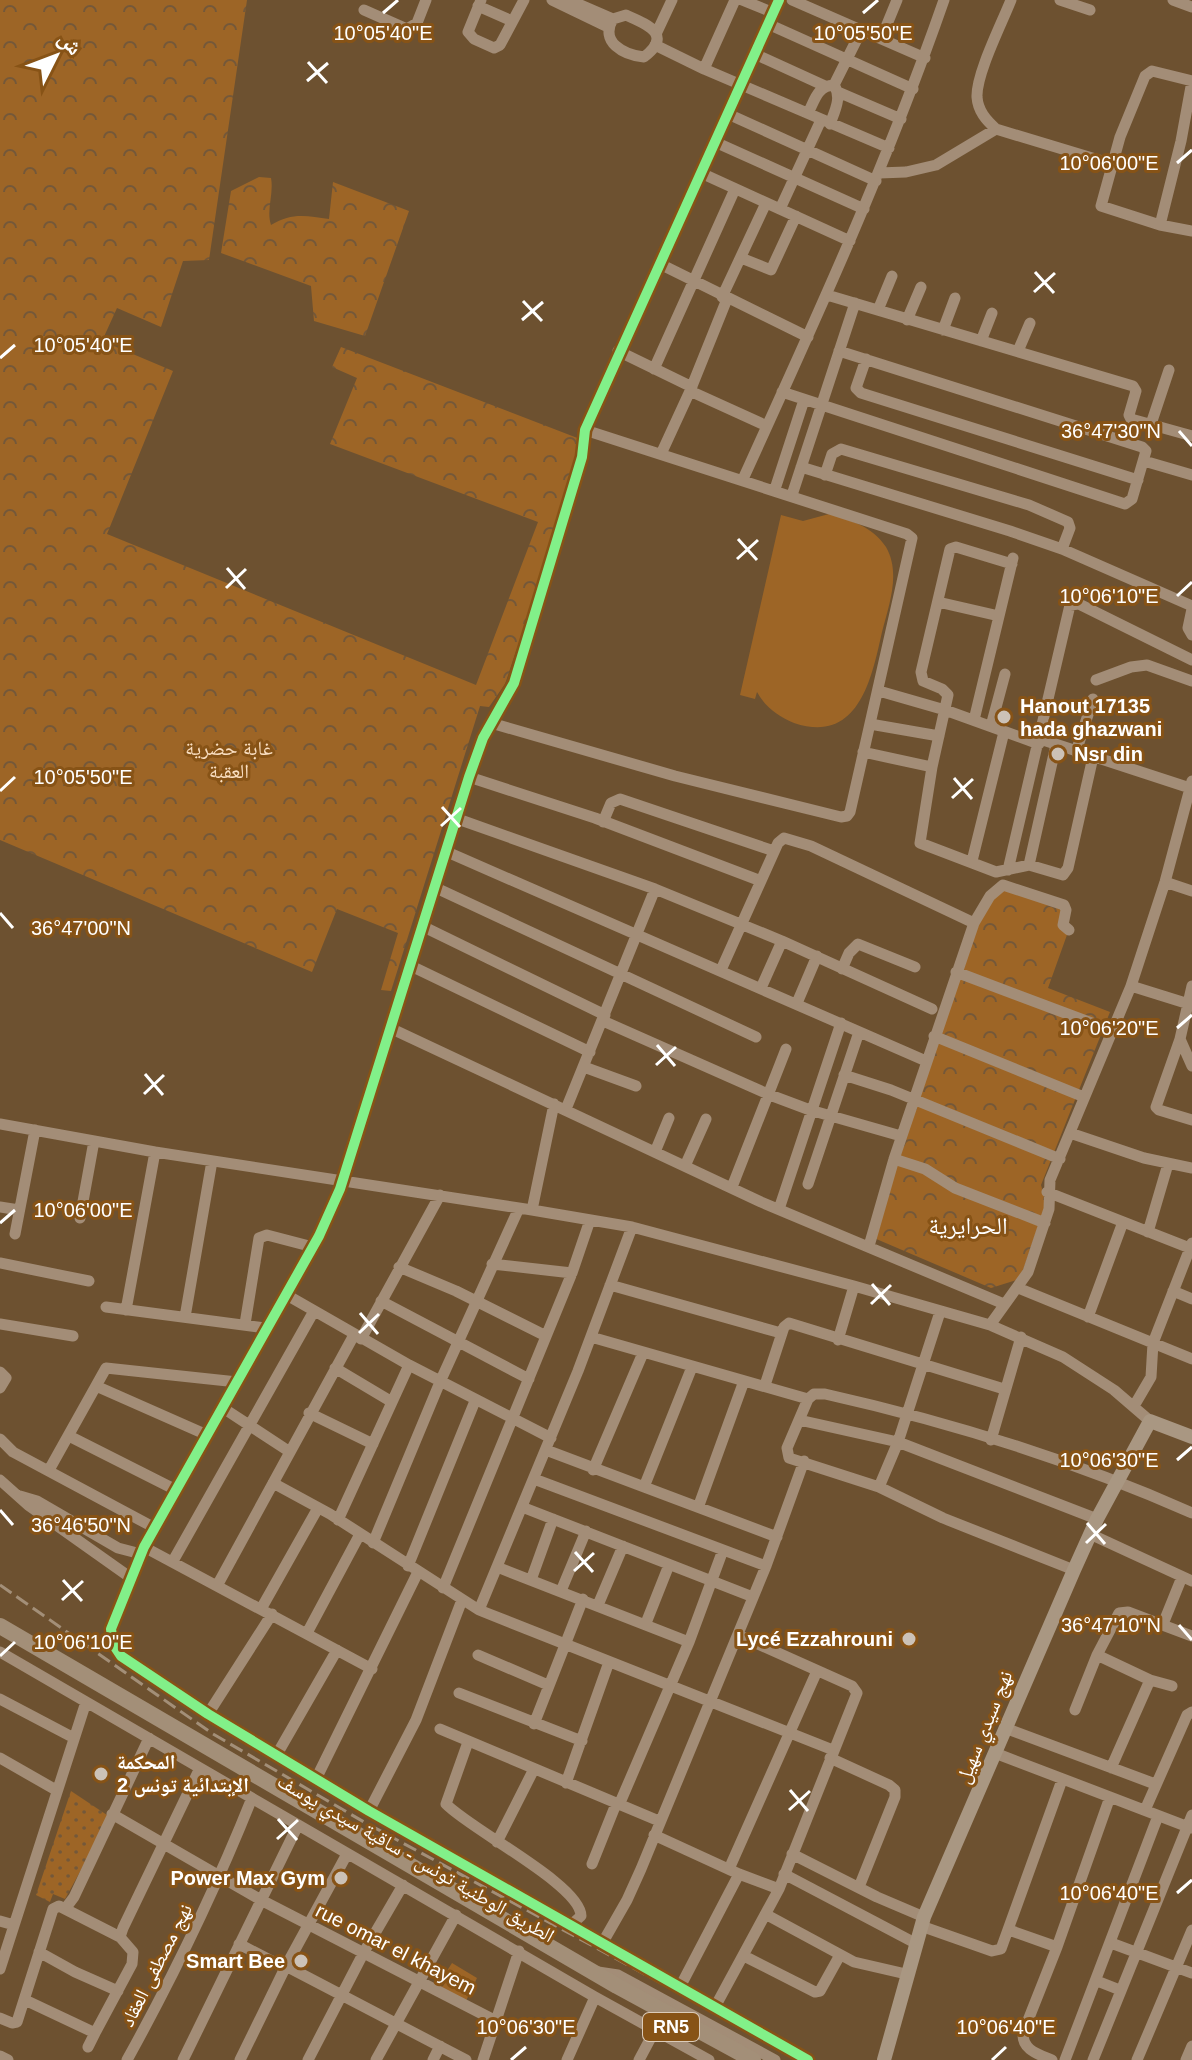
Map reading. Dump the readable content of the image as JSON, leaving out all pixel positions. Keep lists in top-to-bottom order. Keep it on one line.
{"streets":{"highway":["الطريق الوطنية تونس - ساقية سيدي يوسف","RN5"],"main road":["نهج سيدي سهيل"],"street":["rue omar el khayem","نهج مصطفى العقاد"]},"crossings":[["rue omar el khayem","نهج مصطفى العقاد"]],"districts":["الحرايرية"],"parks":["غابة حضرية العقبة"],"places":["Hanout 17135 hada ghazwani","Nsr din","Lycé Ezzahrouni","المحكمة الإبتدائية تونس 2","Power Max Gym","Smart Bee"],"north":"top right","coordinates":["10°05'50\"E","10°05'40\"E","10°06'00\"E","36°47'30\"N","10°06'10\"E","36°47'00\"N","10°06'20\"E","10°06'30\"E","36°46'50\"N","36°47'10\"N","10°06'40\"E"]}
